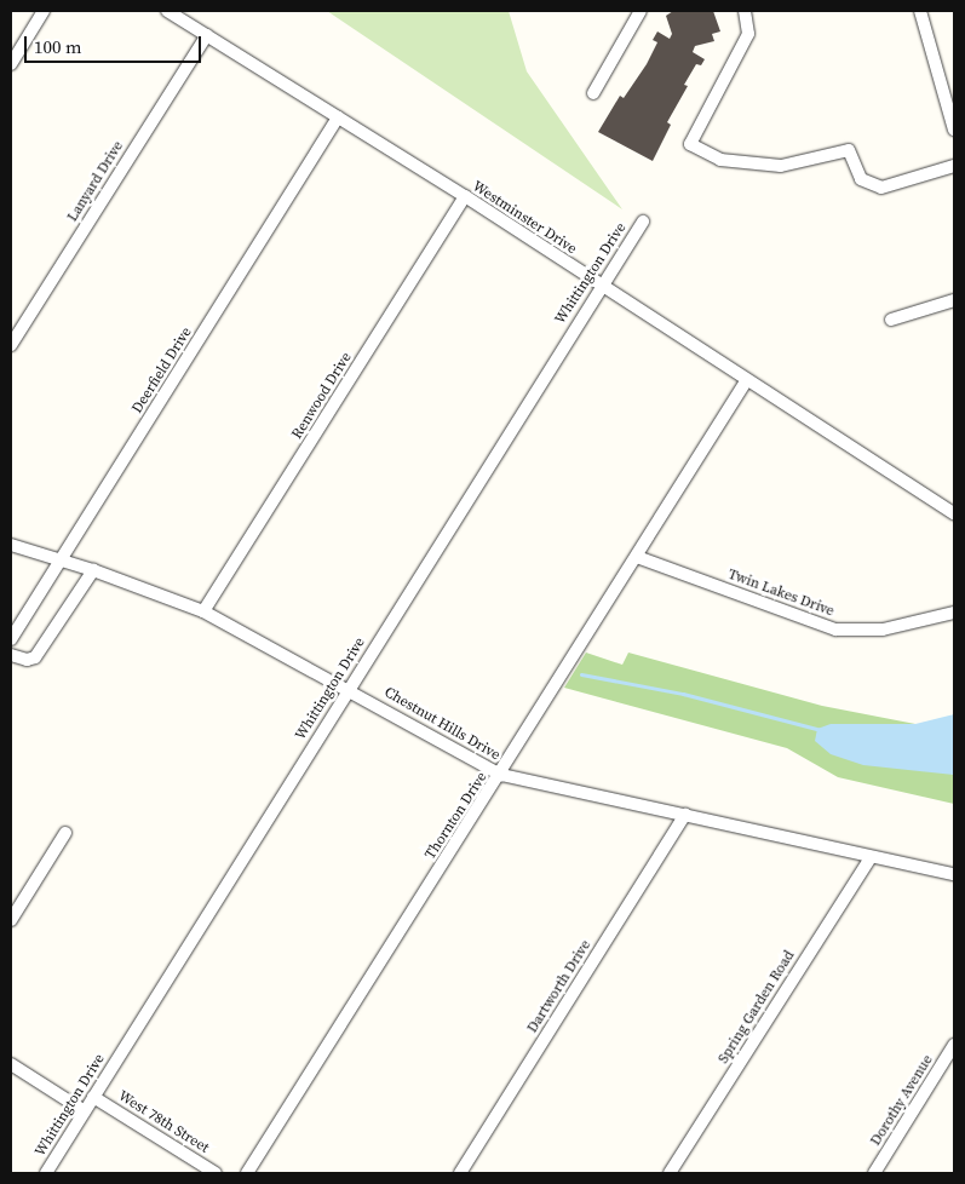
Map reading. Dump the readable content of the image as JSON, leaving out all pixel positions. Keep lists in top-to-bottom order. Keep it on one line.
{"streets":{"street":["Lanyard Drive","Westminster Drive","Whittington Drive","Deerfield Drive","Renwood Drive","Twin Lakes Drive","Chestnut Hills Drive","Thornton Drive","Dartworth Drive","Spring Garden Road","Dorothy Avenue","West 78th Street"]},"crossings":[["Lanyard Drive","Westminster Drive"],["Westminster Drive","Whittington Drive"],["Westminster Drive","Deerfield Drive"],["Westminster Drive","Renwood Drive"],["Westminster Drive","Thornton Drive"],["Whittington Drive","Chestnut Hills Drive"],["Whittington Drive","West 78th Street"],["Deerfield Drive","Chestnut Hills Drive"],["Renwood Drive","Chestnut Hills Drive"],["Twin Lakes Drive","Thornton Drive"],["Chestnut Hills Drive","Thornton Drive"],["Chestnut Hills Drive","Dartworth Drive"],["Chestnut Hills Drive","Spring Garden Road"]],"scale_bar":"100 m"}
